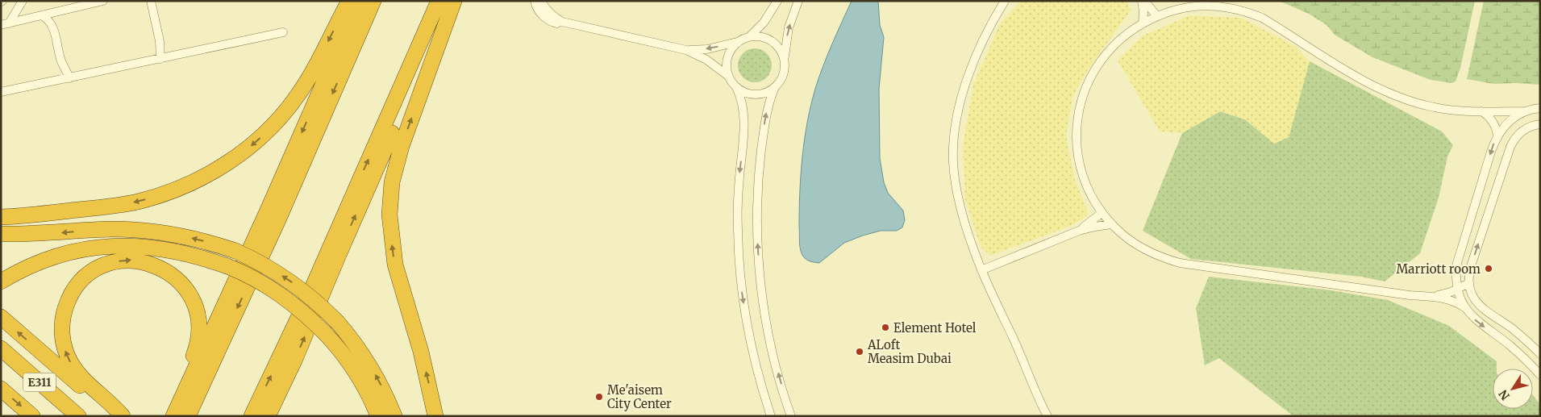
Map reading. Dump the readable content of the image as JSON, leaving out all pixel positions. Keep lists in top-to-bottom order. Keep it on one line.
{"streets":{"highway":["E311"]},"places":["Marriott room","Element Hotel","ALoft Measim Dubai","Me'aisem City Center"],"north":"bottom left"}
